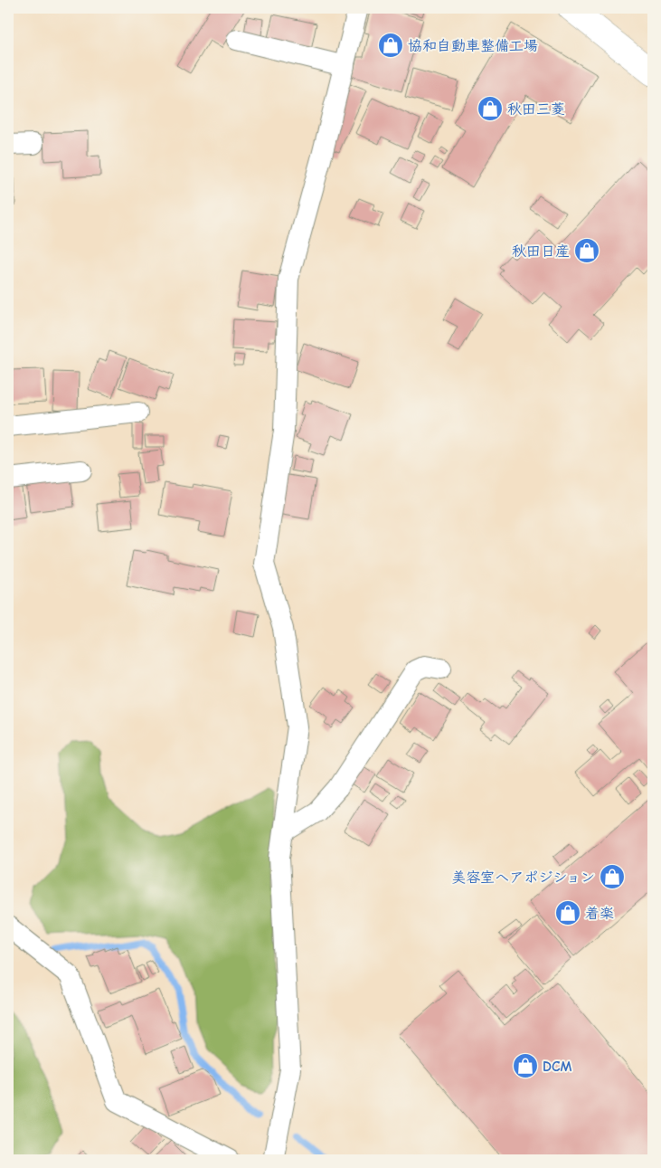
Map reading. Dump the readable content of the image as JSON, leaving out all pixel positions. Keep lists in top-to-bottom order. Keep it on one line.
{"places":{"shop":["協和自動車整備工場","秋田三菱","秋田日産","美容室ヘアポジション","着楽","DCM"]}}
